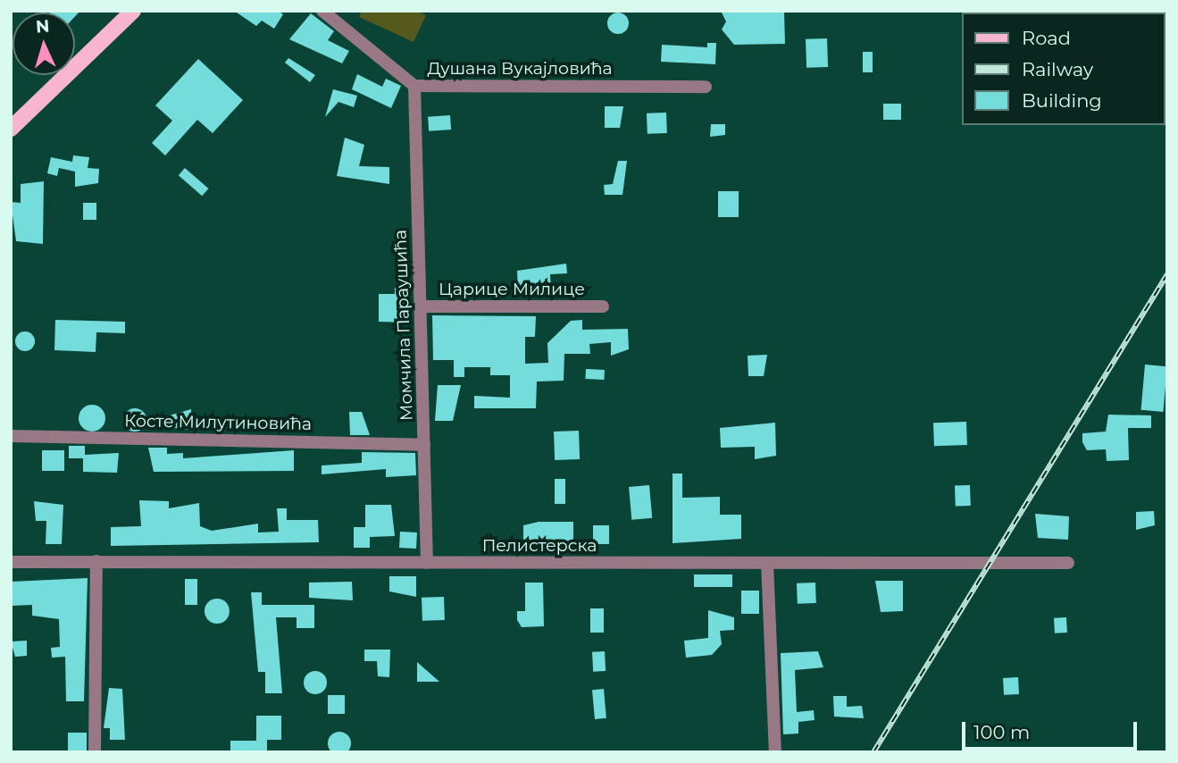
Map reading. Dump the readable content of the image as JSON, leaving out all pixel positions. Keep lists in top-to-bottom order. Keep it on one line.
{"streets":{"street":["Душана Вукајловића","Царице Милице","Момчила Параушића","Косте Милутиновића","Пелистерска"]},"crossings":[["Душана Вукајловића","Момчила Параушића"],["Царице Милице","Момчила Параушића"],["Момчила Параушића","Косте Милутиновића"],["Момчила Параушића","Пелистерска"]],"legend":["Road","Railway","Building"],"scale_bar":"100 m","north":"top"}
